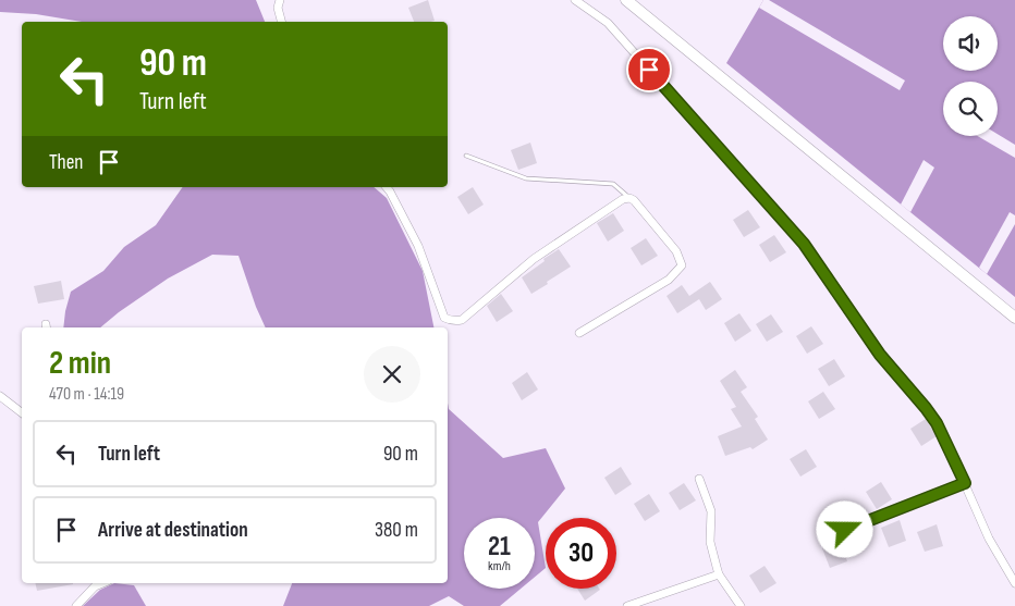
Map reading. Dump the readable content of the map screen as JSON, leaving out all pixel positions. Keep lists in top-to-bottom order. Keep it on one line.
{"page":{"turn":["90 m","Turn left"],"then":"Then","heading":["2 min","470 m · 14:19"],"list":[{"name":"Turn left","value":"90 m"},{"name":"Arrive at destination","value":"380 m"}],"speed":"21 km/h","limit":"30"}}
